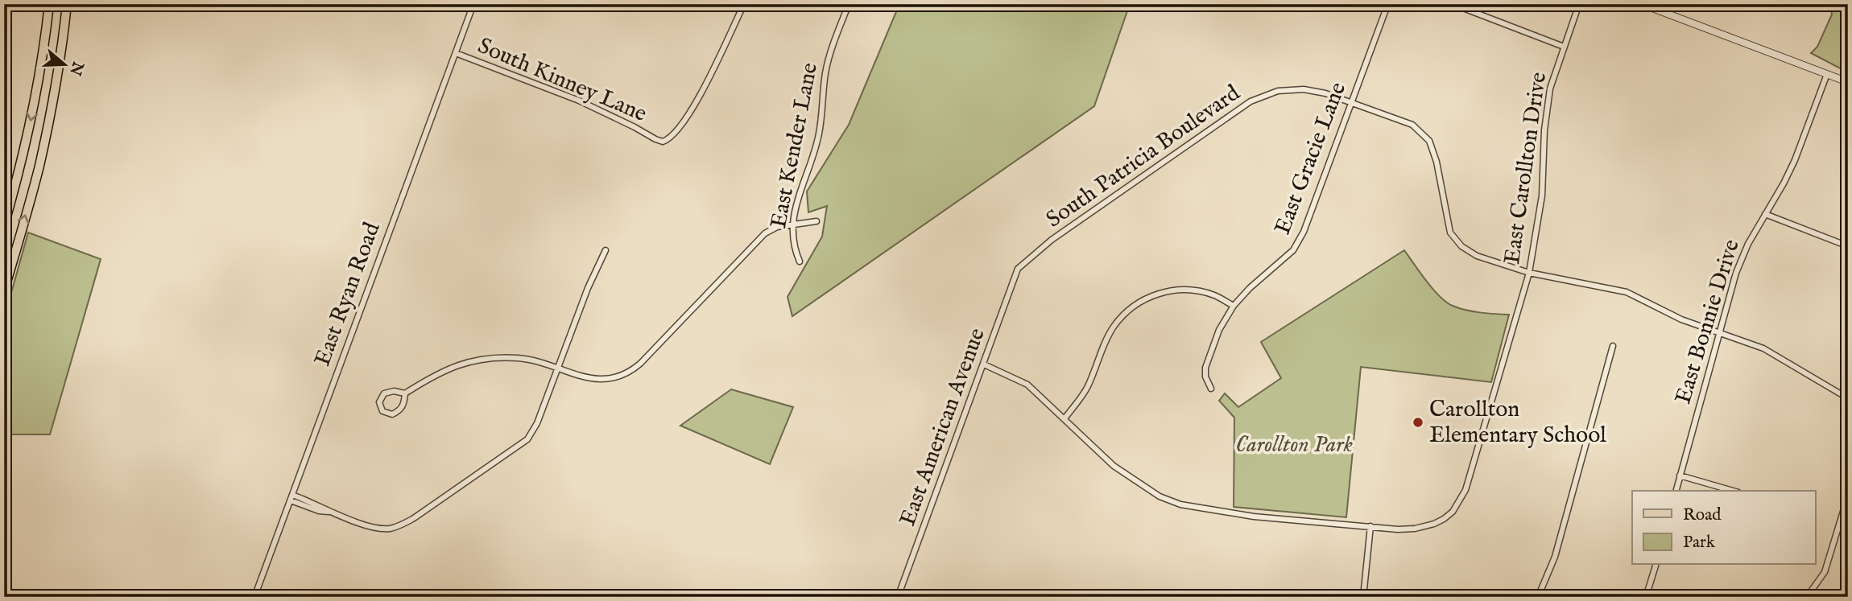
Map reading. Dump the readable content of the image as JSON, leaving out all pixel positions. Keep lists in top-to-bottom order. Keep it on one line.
{"streets":{"street":["South Kinney Lane","East Kender Lane","South Patricia Boulevard","East Gracie Lane","East Carollton Drive","East Ryan Road","East Bonnie Drive","East American Avenue"]},"crossings":[["South Kinney Lane","East Ryan Road"],["South Patricia Boulevard","East Gracie Lane"],["South Patricia Boulevard","East Carollton Drive"],["South Patricia Boulevard","East Bonnie Drive"],["South Patricia Boulevard","East American Avenue"],["East Carollton Drive","East American Avenue"]],"parks":["Carollton Park"],"places":["Carollton Elementary School"],"legend":["Road","Park"],"north":"right"}
